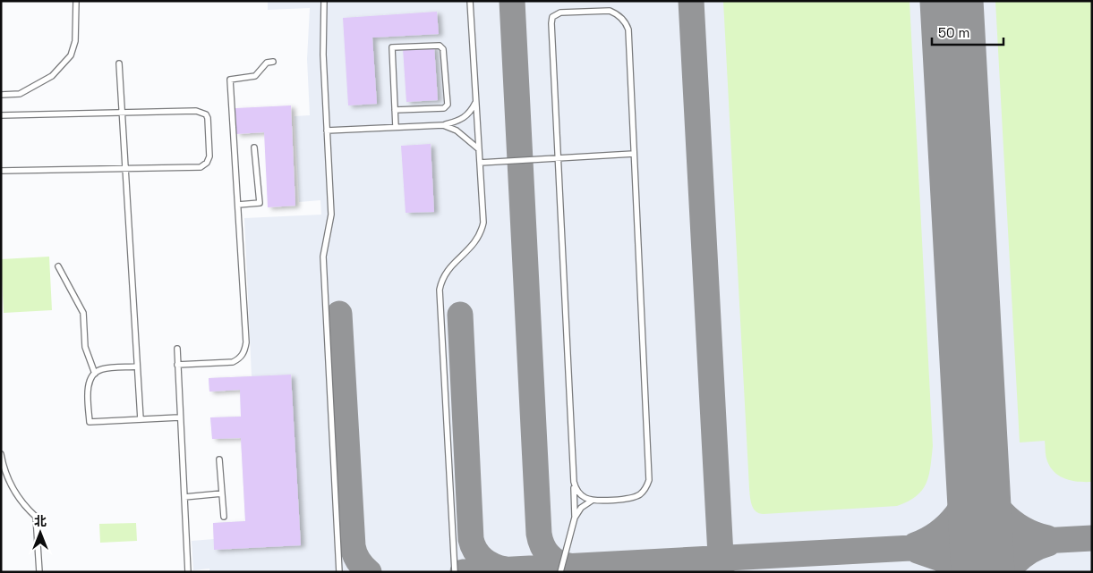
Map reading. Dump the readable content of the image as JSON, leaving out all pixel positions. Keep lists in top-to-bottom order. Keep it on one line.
{"scale_bar":"50 m","north":"top"}
